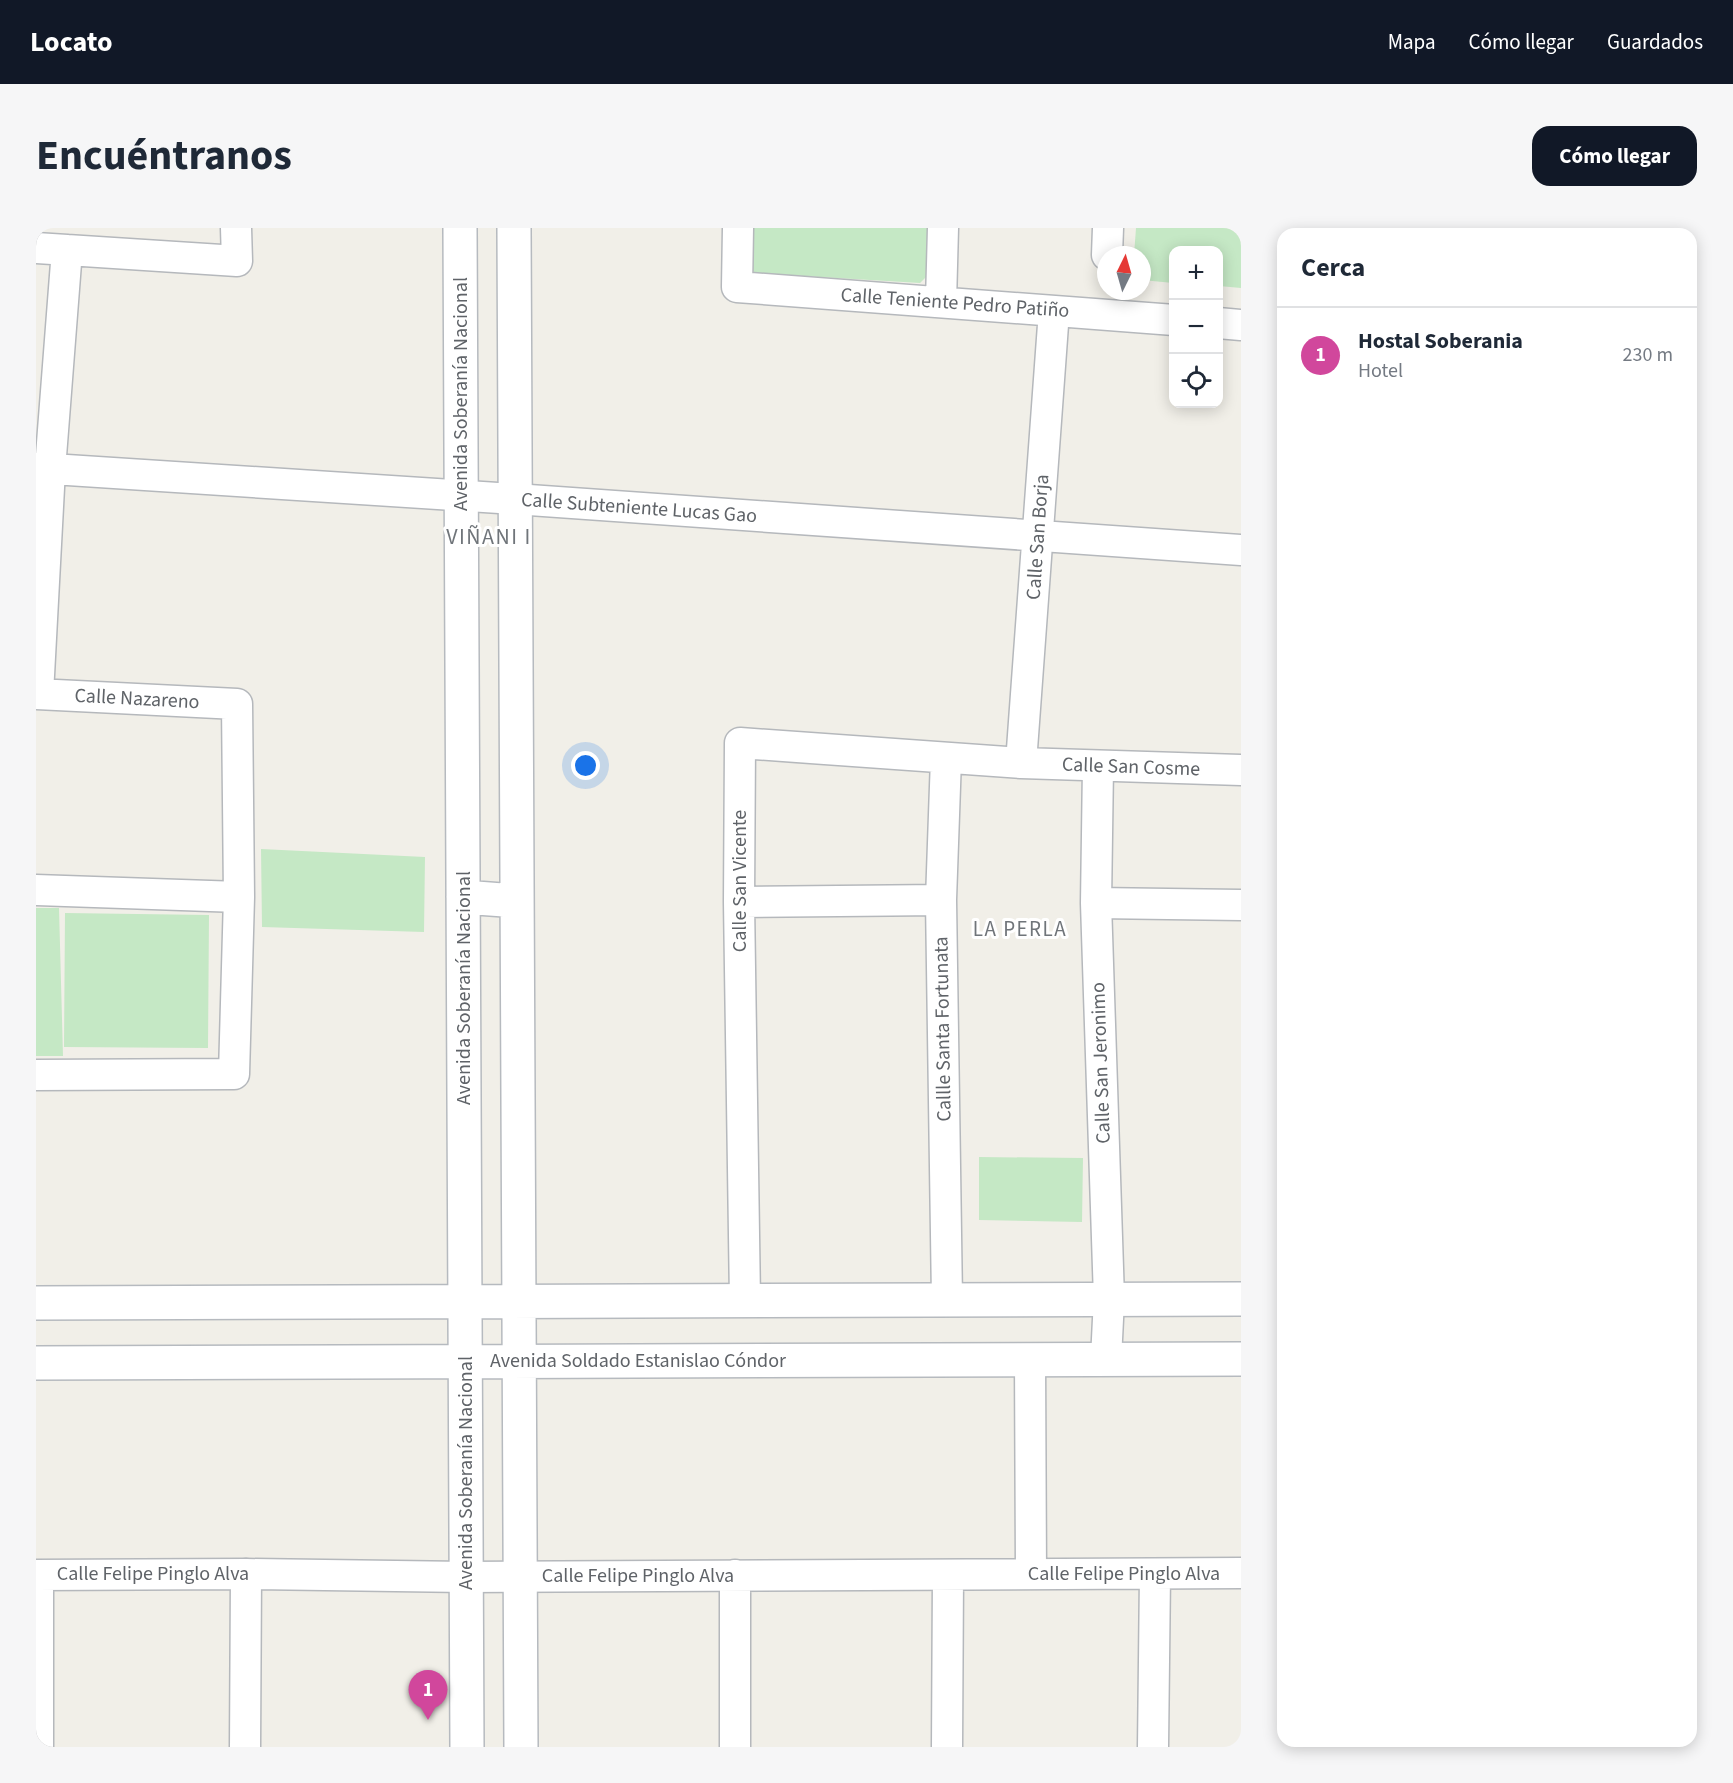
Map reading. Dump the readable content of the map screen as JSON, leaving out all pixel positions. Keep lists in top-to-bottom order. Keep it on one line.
{"streets":{"street":["Calle Teniente Pedro Patiño","Avenida Soberanía Nacional","Calle Subteniente Lucas Gao","Calle San Borja","Calle Nazareno","Calle San Cosme","Calle San Vicente","Callle Santa Fortunata","Calle San Jeronimo","Avenida Soldado Estanislao Cóndor","Calle Felipe Pinglo Alva"]},"crossings":[["Calle Teniente Pedro Patiño","Calle San Borja"],["Avenida Soberanía Nacional","Calle Subteniente Lucas Gao"],["Avenida Soberanía Nacional","Avenida Soldado Estanislao Cóndor"],["Avenida Soberanía Nacional","Calle Felipe Pinglo Alva"],["Calle Subteniente Lucas Gao","Calle San Borja"],["Calle San Borja","Calle San Cosme"],["Calle San Borja","Calle San Vicente"],["Calle San Cosme","Calle San Vicente"],["Calle San Cosme","Calle San Jeronimo"],["Calle San Vicente","Callle Santa Fortunata"],["Calle San Jeronimo","Avenida Soldado Estanislao Cóndor"]],"districts":["VIÑANI I","LA PERLA"],"north":"top","page":{"header":"Locato","nav":["Mapa","Cómo llegar","Guardados"],"title":"Encuéntranos","buttons":"Cómo llegar","heading":"Cerca","map_buttons":["+","−"],"list":[{"mark":"1","name":"Hostal Soberania","note":"Hotel","value":"230 m"}],"pins":"1"}}
